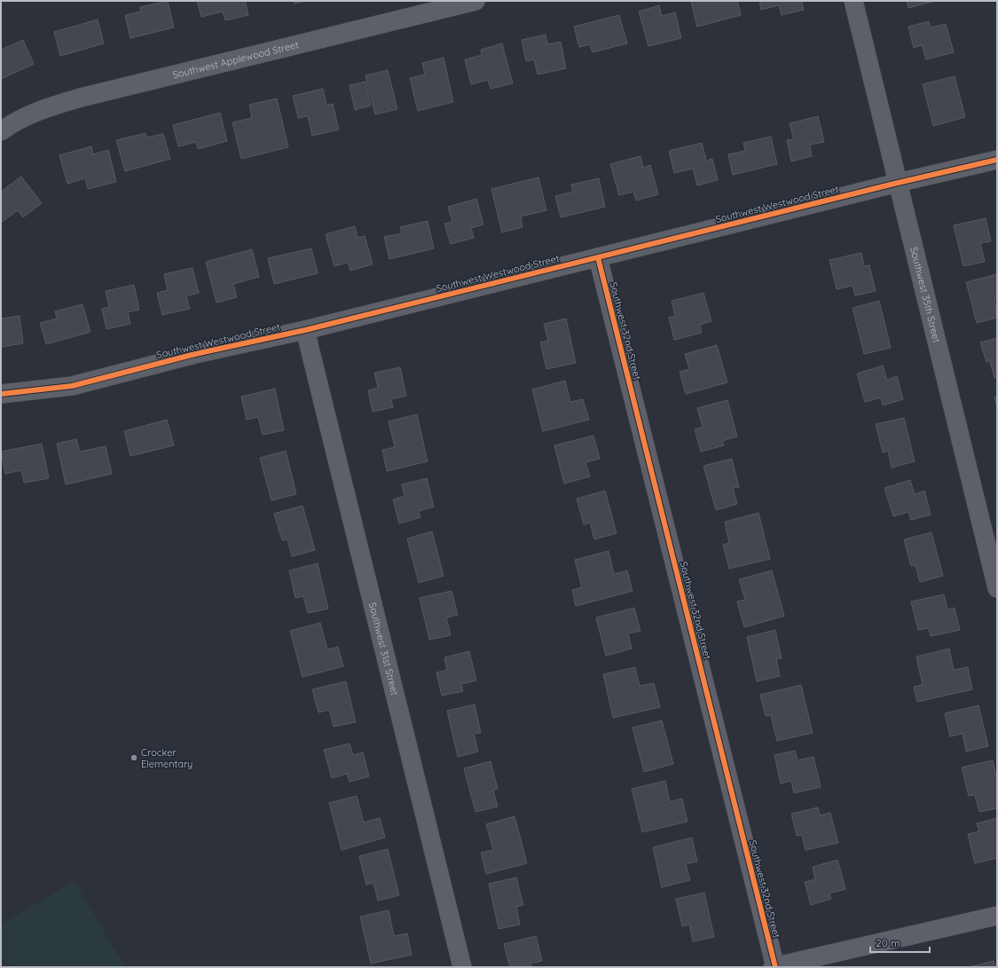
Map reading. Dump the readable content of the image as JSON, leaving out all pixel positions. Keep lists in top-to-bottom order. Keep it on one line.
{"streets":{"street":["Southwest Applewood Street","Southwest Westwood Street","Southwest 35th Street","Southwest 32nd Street","Southwest 31st Street"]},"crossings":[["Southwest Westwood Street","Southwest 35th Street"],["Southwest Westwood Street","Southwest 32nd Street"],["Southwest Westwood Street","Southwest 31st Street"]],"places":["Crocker Elementary"],"scale_bar":"20 m"}
